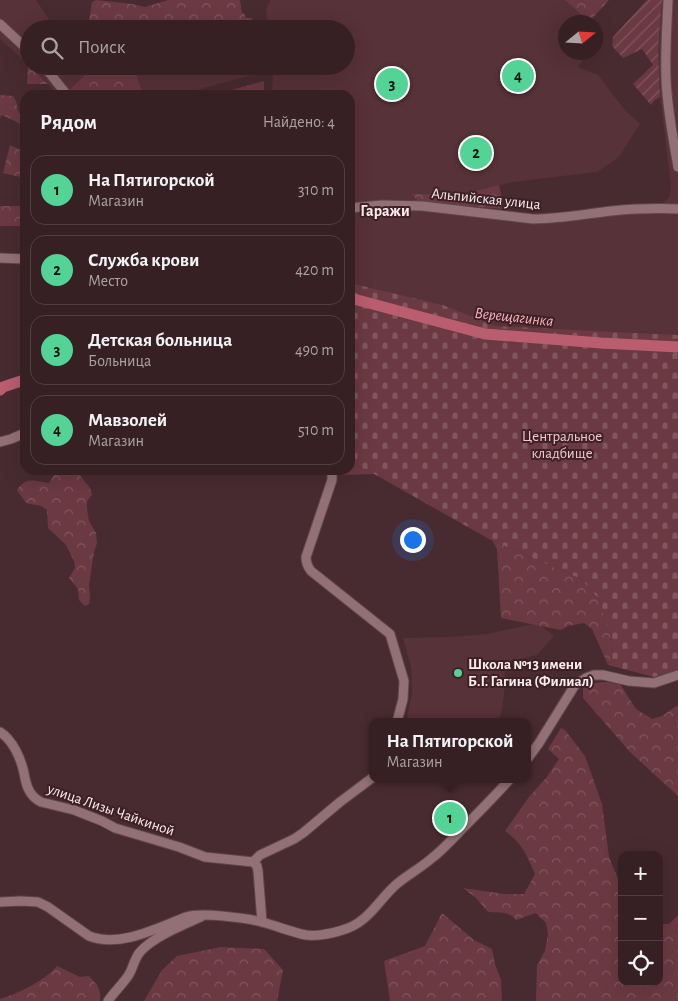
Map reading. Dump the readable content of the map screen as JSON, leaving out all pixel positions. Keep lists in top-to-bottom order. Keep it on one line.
{"streets":{"street":["Альпийская улица","улица Лизы Чайкиной"]},"districts":["Гаражи"],"water":["Верещагинка"],"parks":["Центральное кладбище"],"places":["Школа №13 имени Б.Г. Гагина (Филиал)"],"north":"right","page":{"search":"Поиск","pins":["4","3","2","1"],"heading":["Рядом","Найдено: 4"],"list":[{"mark":"1","name":"На Пятигорской","note":"Магазин","value":"310 m"},{"mark":"2","name":"Служба крови","note":"Место","value":"420 m"},{"mark":"3","name":"Детская больница","note":"Больница","value":"490 m"},{"mark":"4","name":"Мавзолей","note":"Магазин","value":"510 m"}],"popup":["На Пятигорской","Магазин"],"map_buttons":["+","−"]}}
